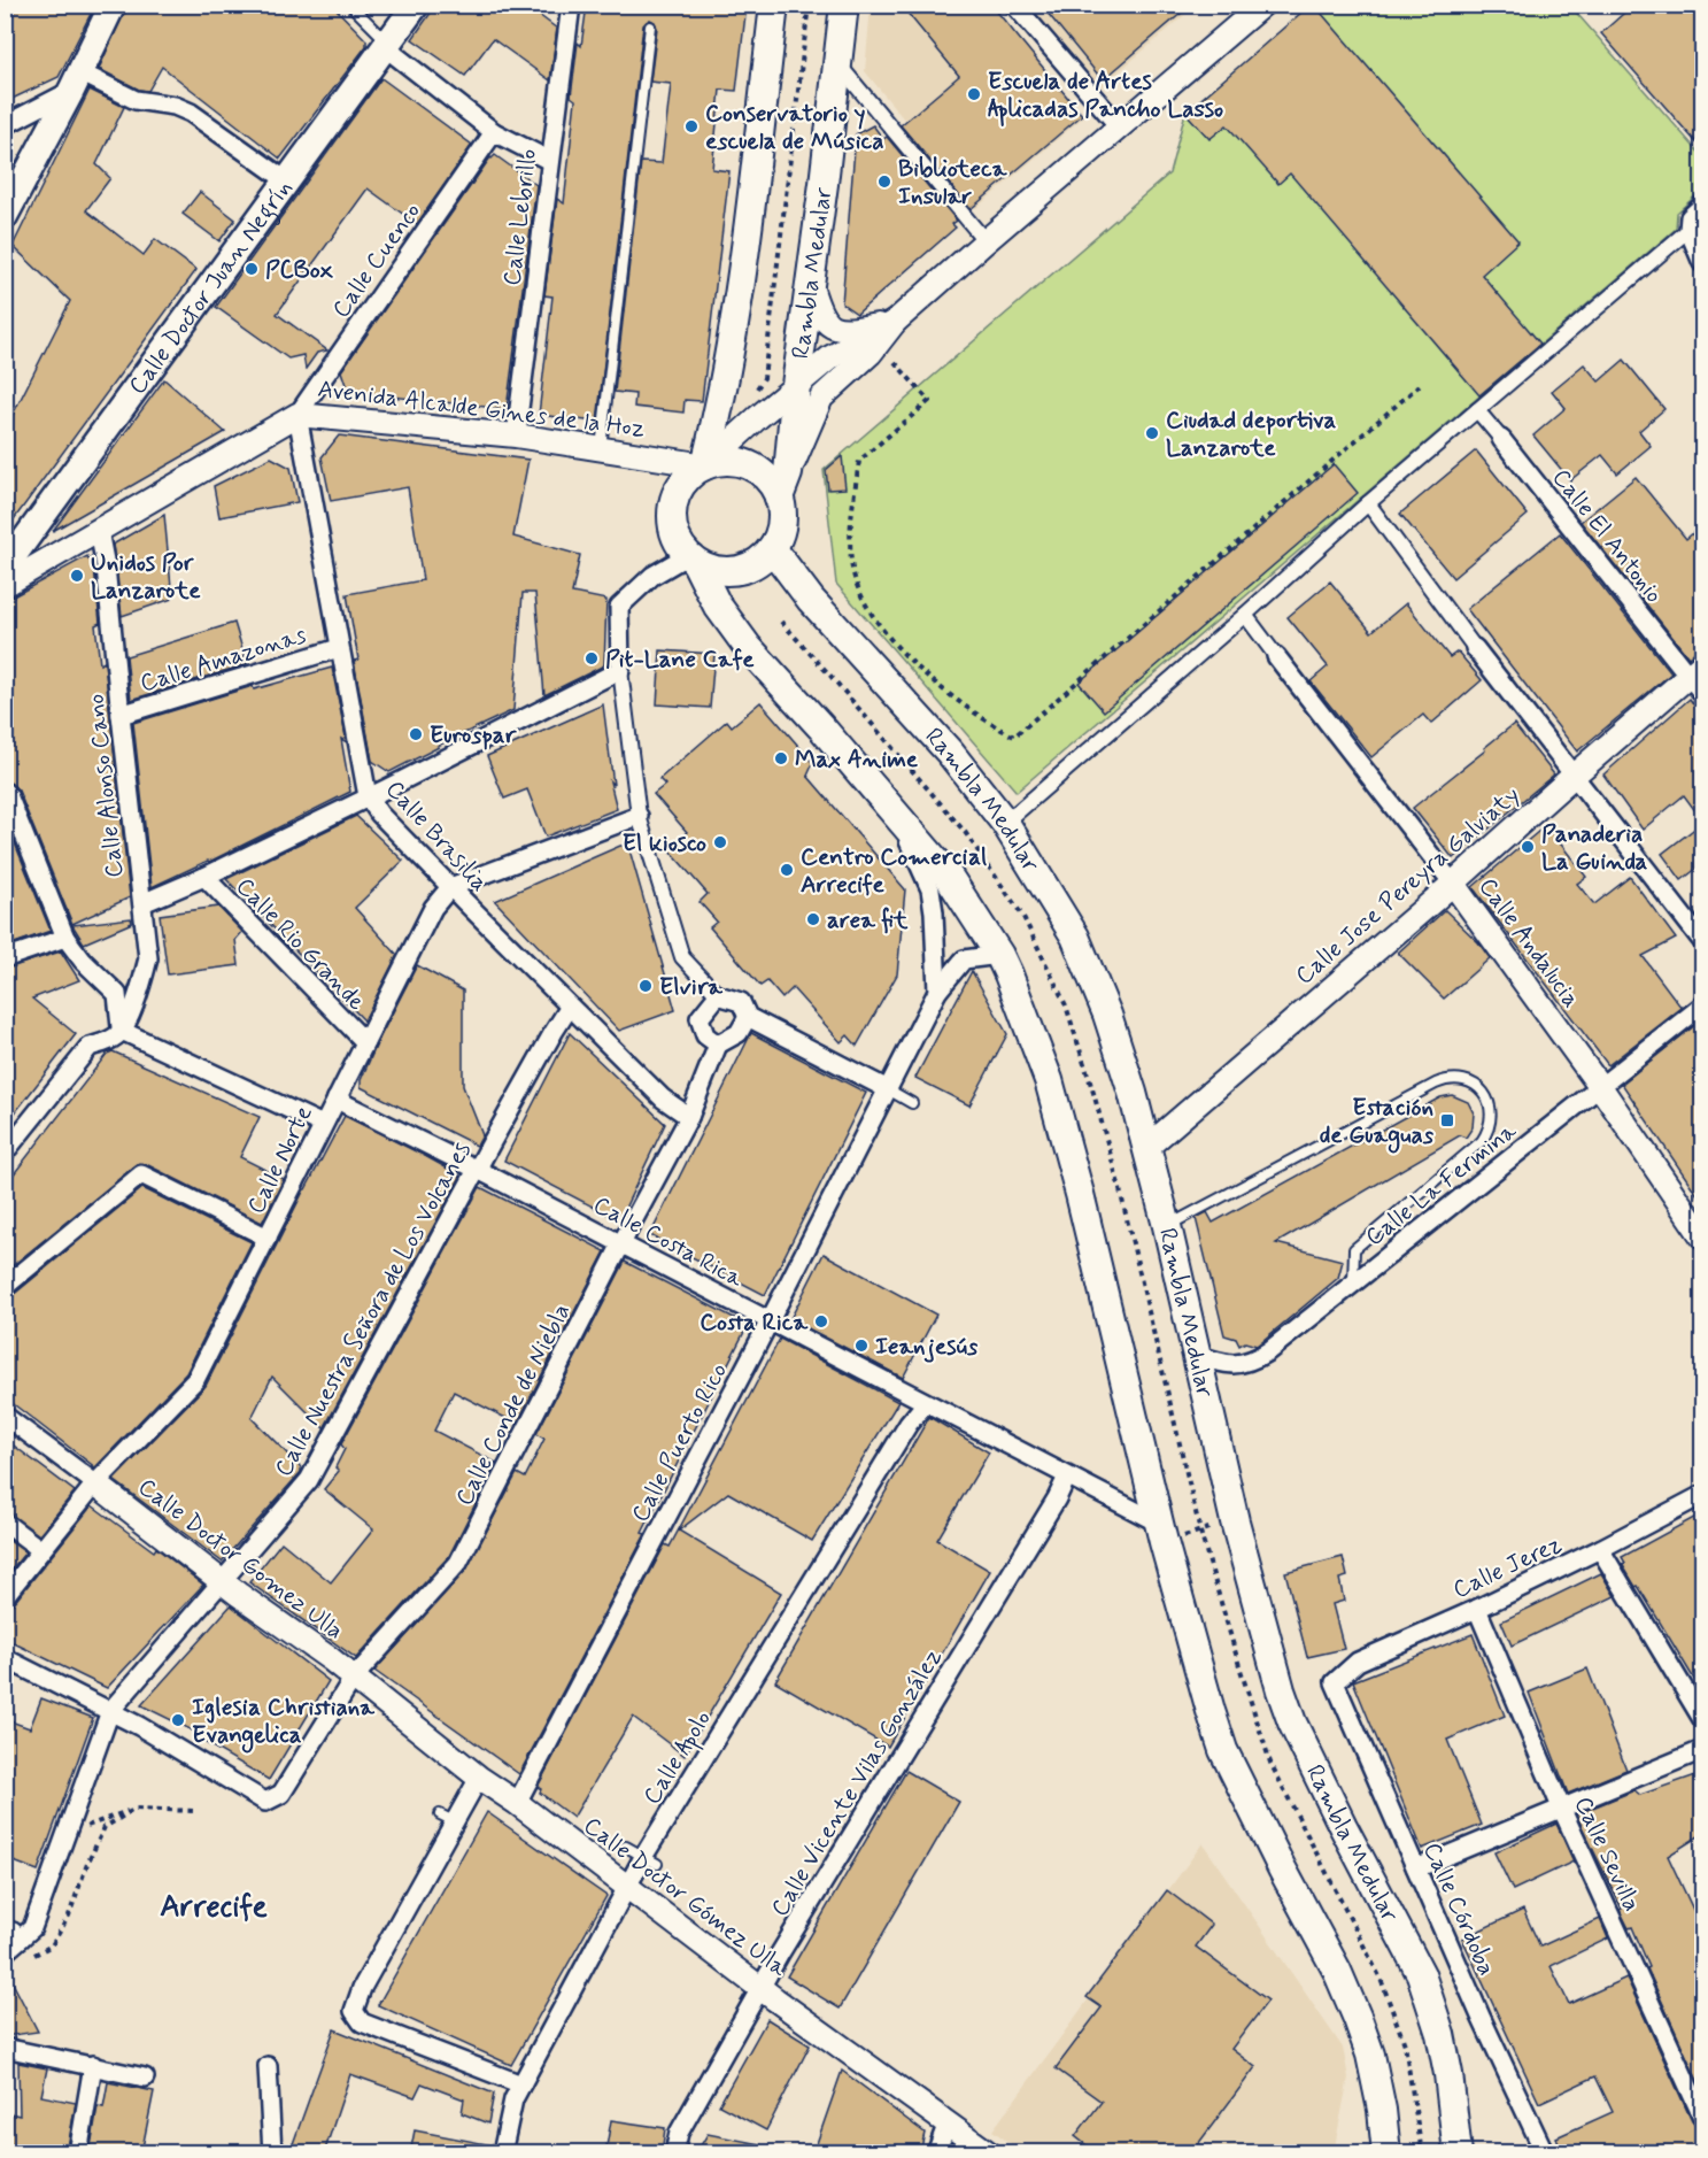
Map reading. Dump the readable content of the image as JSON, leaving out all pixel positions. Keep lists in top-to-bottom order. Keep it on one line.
{"streets":{"main road":["Rambla Medular","Calle Doctor Juan Negrín"],"street":["Calle Lebrillo","Calle Cuenco","Avenida Alcalde Gines de la Hoz","Calle El Antonio","Calle Amazonas","Calle Alonso Cano","Calle Brasilia","Calle Jose Pereyra Galviaty","Calle Andalucia","Calle Rio Grande","Calle Norte","Calle La Fermina","Calle Costa Rica","Calle Nuestra Señora de Los Volcanes","Calle Conde de Niebla","Calle Puerto Rico","Calle Doctor Gomez Ulla","Calle Jerez","Calle Apolo","Calle Vicente Vilas González","Calle Sevilla","Calle Doctor Gómez Ulla","Calle Córdoba"]},"crossings":[["Calle Lebrillo","Avenida Alcalde Gines de la Hoz"],["Calle Cuenco","Avenida Alcalde Gines de la Hoz"],["Calle Cuenco","Calle Brasilia"],["Rambla Medular","Avenida Alcalde Gines de la Hoz"],["Rambla Medular","Calle Jose Pereyra Galviaty"],["Rambla Medular","Calle La Fermina"],["Avenida Alcalde Gines de la Hoz","Calle Alonso Cano"],["Avenida Alcalde Gines de la Hoz","Calle Brasilia"],["Calle El Antonio","Calle Jose Pereyra Galviaty"],["Calle Amazonas","Calle Alonso Cano"],["Calle Amazonas","Calle Brasilia"],["Calle Brasilia","Calle Norte"],["Calle Brasilia","Calle Nuestra Señora de Los Volcanes"],["Calle Brasilia","Calle Conde de Niebla"],["Calle Jose Pereyra Galviaty","Calle Andalucia"],["Calle Andalucia","Calle La Fermina"],["Calle Rio Grande","Calle Norte"],["Calle Norte","Calle Costa Rica"],["Calle Norte","Calle Doctor Gomez Ulla"],["Calle Costa Rica","Calle Nuestra Señora de Los Volcanes"],["Calle Costa Rica","Calle Conde de Niebla"],["Calle Costa Rica","Calle Puerto Rico"],["Calle Costa Rica","Calle Apolo"],["Calle Costa Rica","Calle Vicente Vilas González"],["Calle Nuestra Señora de Los Volcanes","Calle Conde de Niebla"],["Calle Nuestra Señora de Los Volcanes","Calle Doctor Gomez Ulla"],["Calle Conde de Niebla","Calle Doctor Gomez Ulla"],["Calle Conde de Niebla","Calle Doctor Gómez Ulla"],["Calle Puerto Rico","Calle Doctor Gómez Ulla"],["Calle Doctor Gomez Ulla","Calle Doctor Gómez Ulla"],["Calle Jerez","Calle Sevilla"],["Calle Jerez","Calle Córdoba"],["Calle Apolo","Calle Doctor Gómez Ulla"],["Calle Vicente Vilas González","Calle Doctor Gómez Ulla"]],"districts":["Arrecife"],"places":{"other":["Escuela de Artes Aplicadas Pancho Lasso","Conservatorio y escuela de Música","Biblioteca Insular","PCBox","Ciudad deportiva Lanzarote","Unidos Por Lanzarote","Pit-Lane Cafe","Eurospar","Max Anime","El kiosco","Panaderia La Guinda","Centro Comercial Arrecife","area fit","Elvira","Costa Rica","Ieanjesús","Iglesia Christiana Evangelica"],"transit":["Estación de Guaguas"]}}
